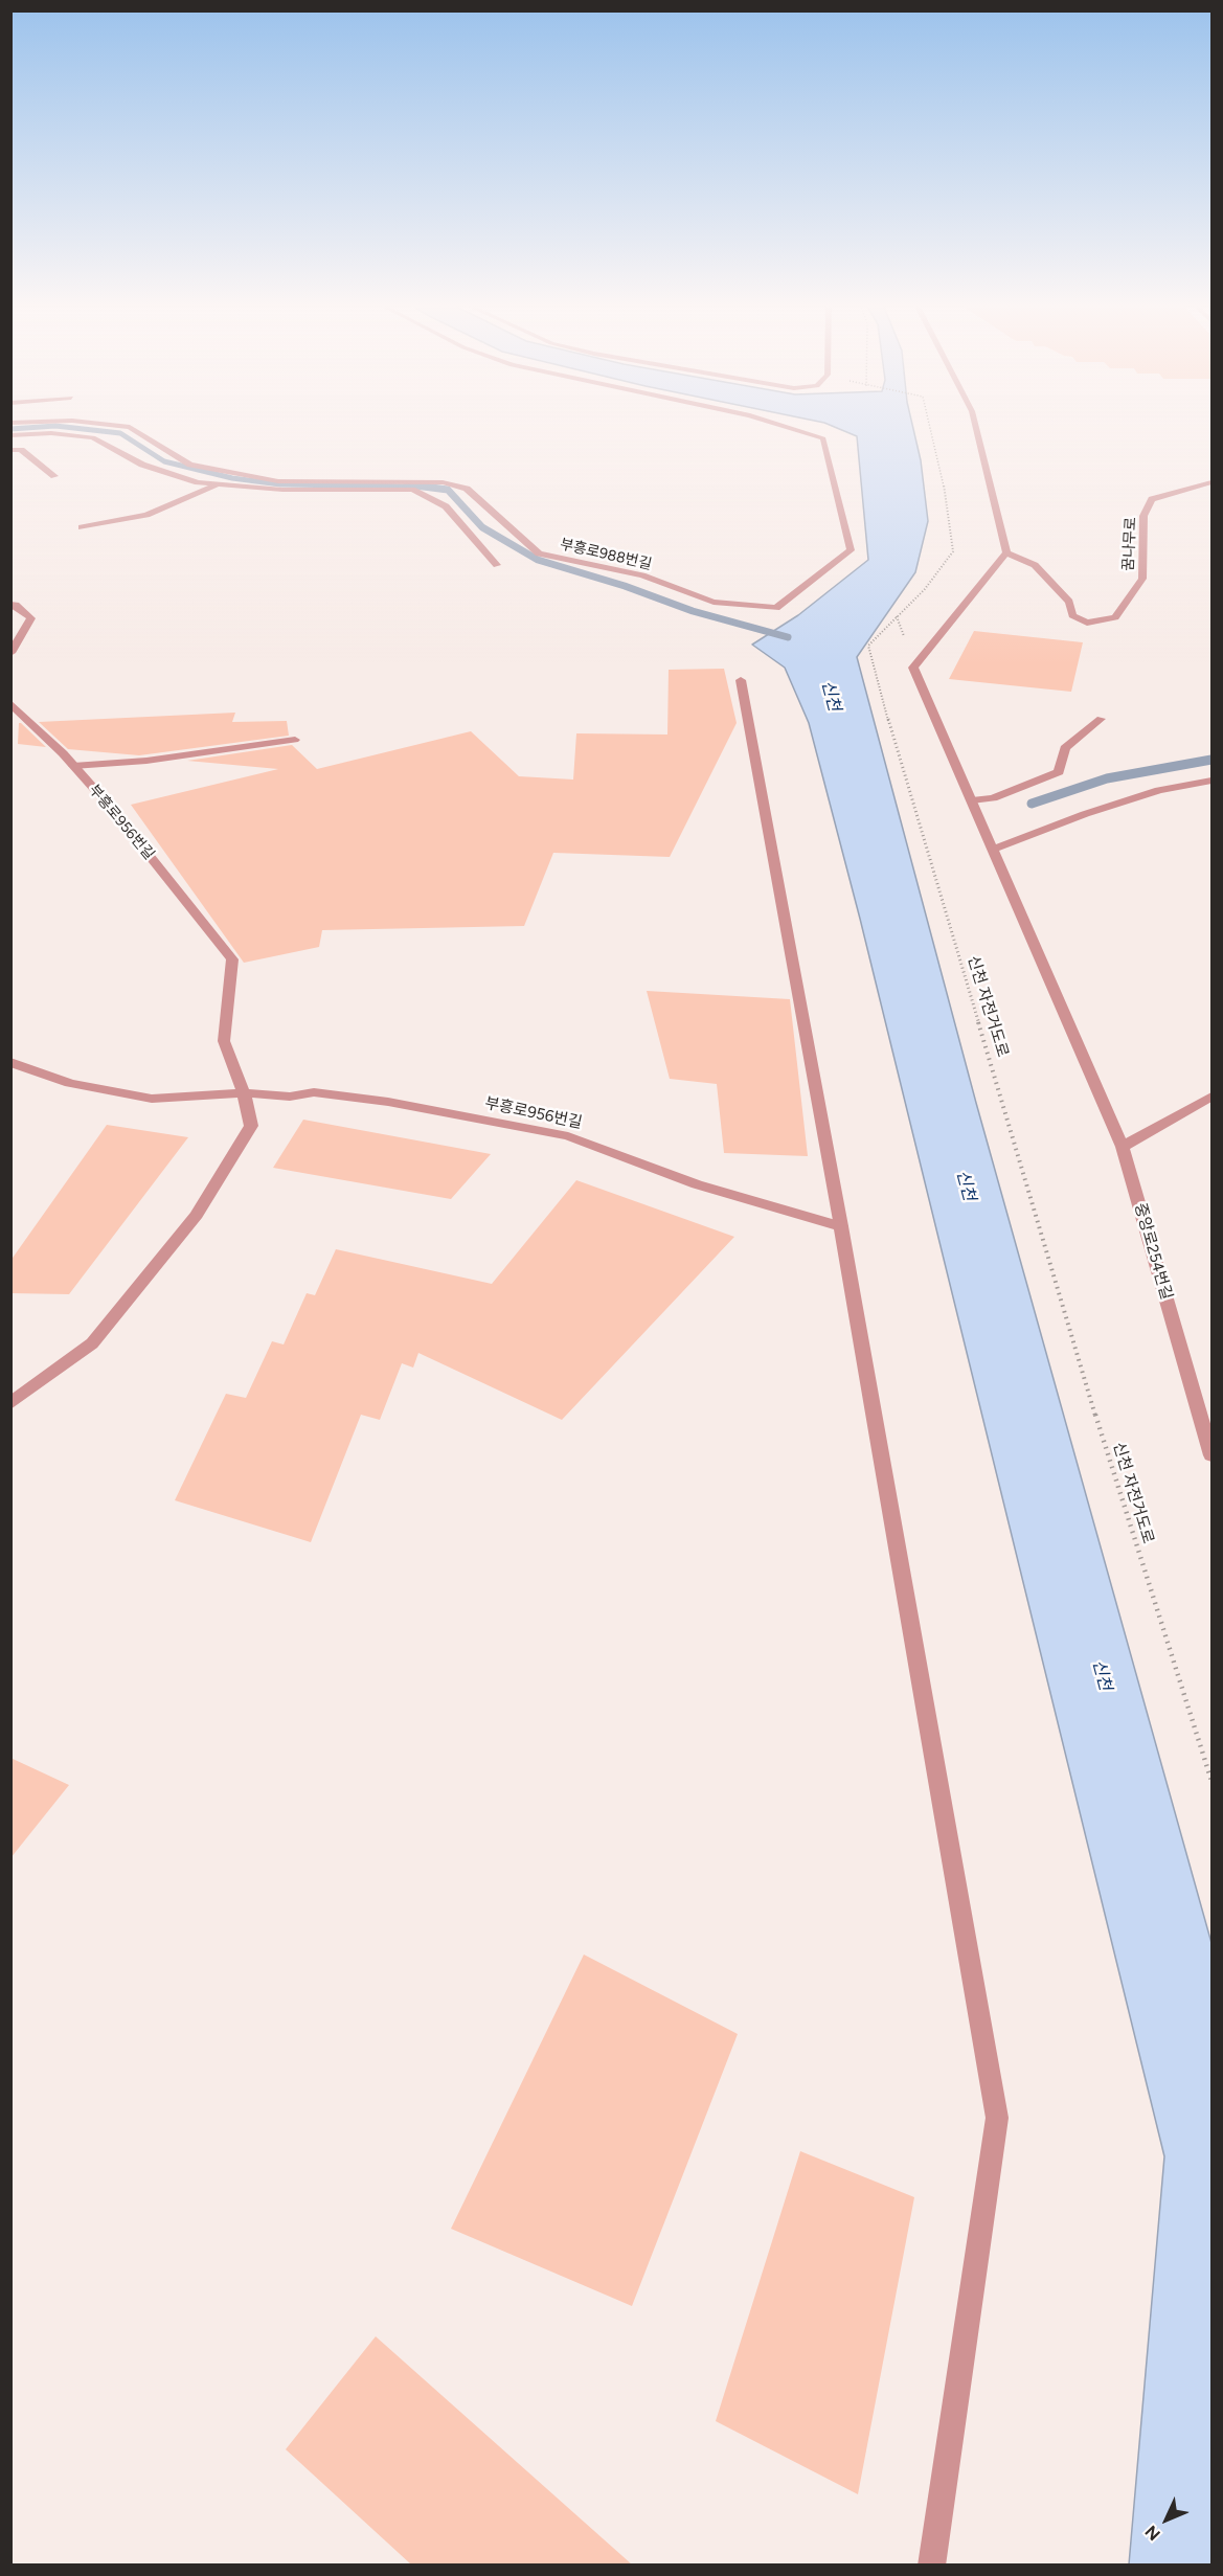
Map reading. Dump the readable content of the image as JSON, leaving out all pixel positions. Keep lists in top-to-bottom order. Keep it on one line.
{"streets":{"street":["꿈나무로","부흥로988번길","부흥로956번길","중앙로254번길"],"path":["신천 자전거도로"]},"crossings":[["꿈나무로","중앙로254번길"]],"water":["신천"],"north":"bottom left"}
